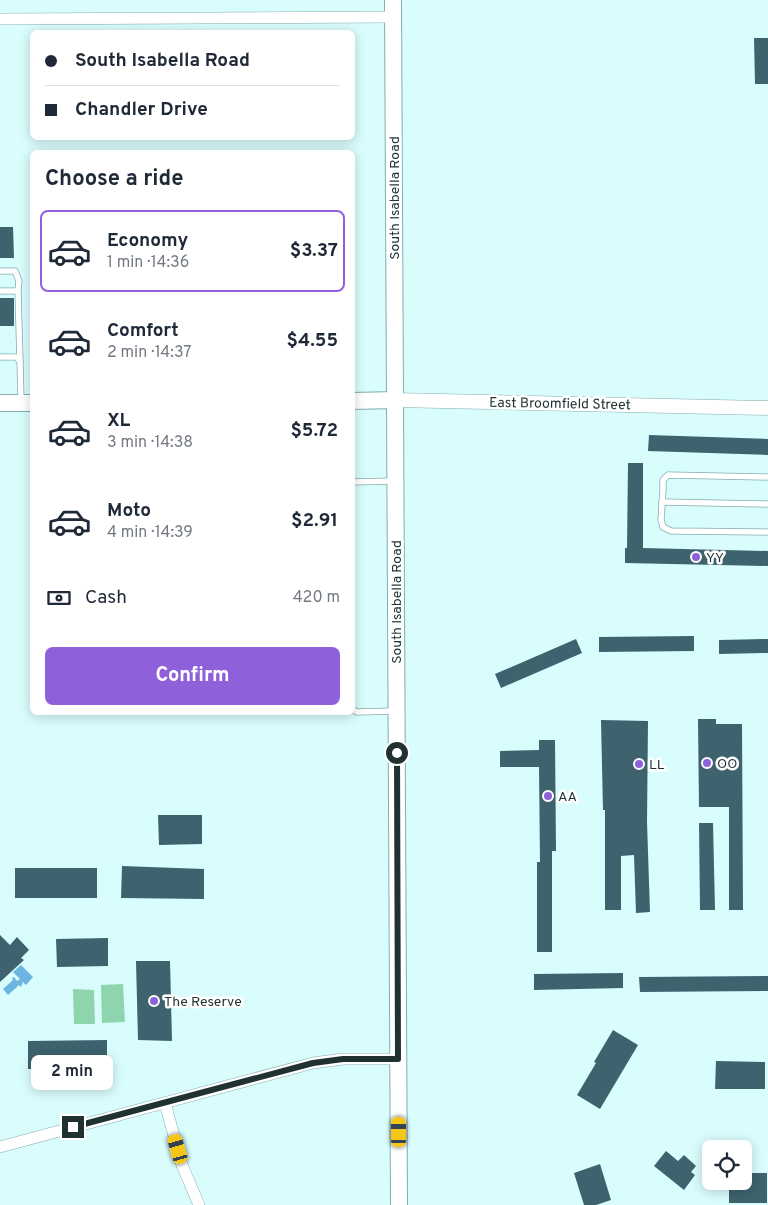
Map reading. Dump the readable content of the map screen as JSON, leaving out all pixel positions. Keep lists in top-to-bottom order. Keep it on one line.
{"streets":{"main road":["South Isabella Road","East Broomfield Street"]},"crossings":[["South Isabella Road","East Broomfield Street"]],"places":["YY","OO","LL","AA","The Reserve"],"page":{"banner":["South Isabella Road","Chandler Drive"],"heading":"Choose a ride","list":[{"name":"Economy","note":"1 min · 14:36","value":"$3.37"},{"name":"Comfort","note":"2 min · 14:37","value":"$4.55"},{"name":"XL","note":"3 min · 14:38","value":"$5.72"},{"name":"Moto","note":"4 min · 14:39","value":"$2.91"}],"pay":["Cash","420 m"],"buttons":"Confirm","bubble":"2 min"}}
